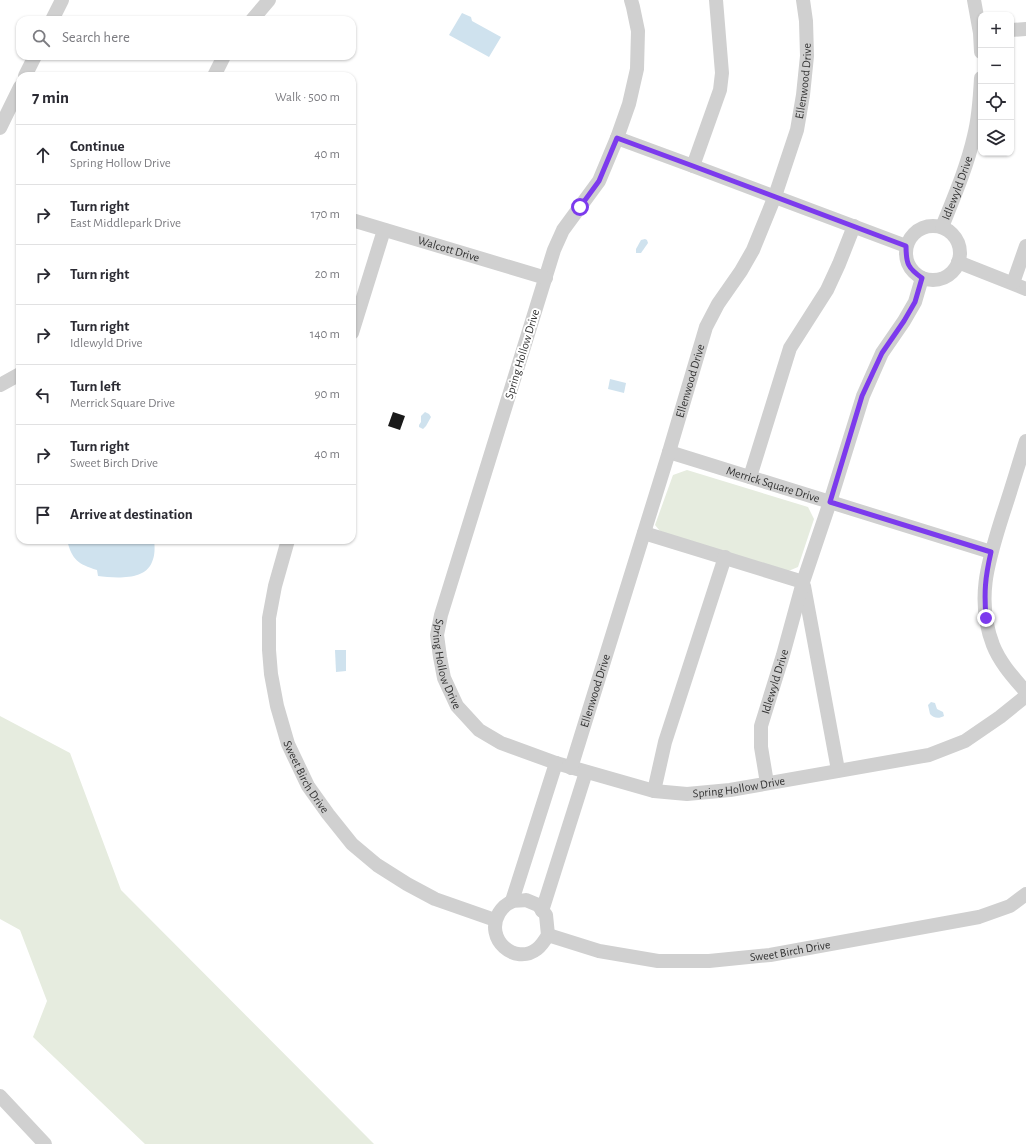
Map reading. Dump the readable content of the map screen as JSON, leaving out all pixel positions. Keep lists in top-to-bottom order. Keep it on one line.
{"streets":{"street":["Ellenwood Drive","Idlewyld Drive","Walcott Drive","Spring Hollow Drive","Merrick Square Drive","Sweet Birch Drive"]},"crossings":[["Ellenwood Drive","Spring Hollow Drive"],["Ellenwood Drive","Merrick Square Drive"],["Idlewyld Drive","Spring Hollow Drive"],["Idlewyld Drive","Merrick Square Drive"],["Walcott Drive","Spring Hollow Drive"]],"page":{"map_buttons":["+","−"],"search":"Search here","heading":["7 min","Walk · 500 m"],"list":[["Continue","Spring Hollow Drive","40 m"],["Turn right","East Middlepark Drive","170 m"],["Turn right","20 m"],["Turn right","Idlewyld Drive","140 m"],["Turn left","Merrick Square Drive","90 m"],["Turn right","Sweet Birch Drive","40 m"],"Arrive at destination"]}}
